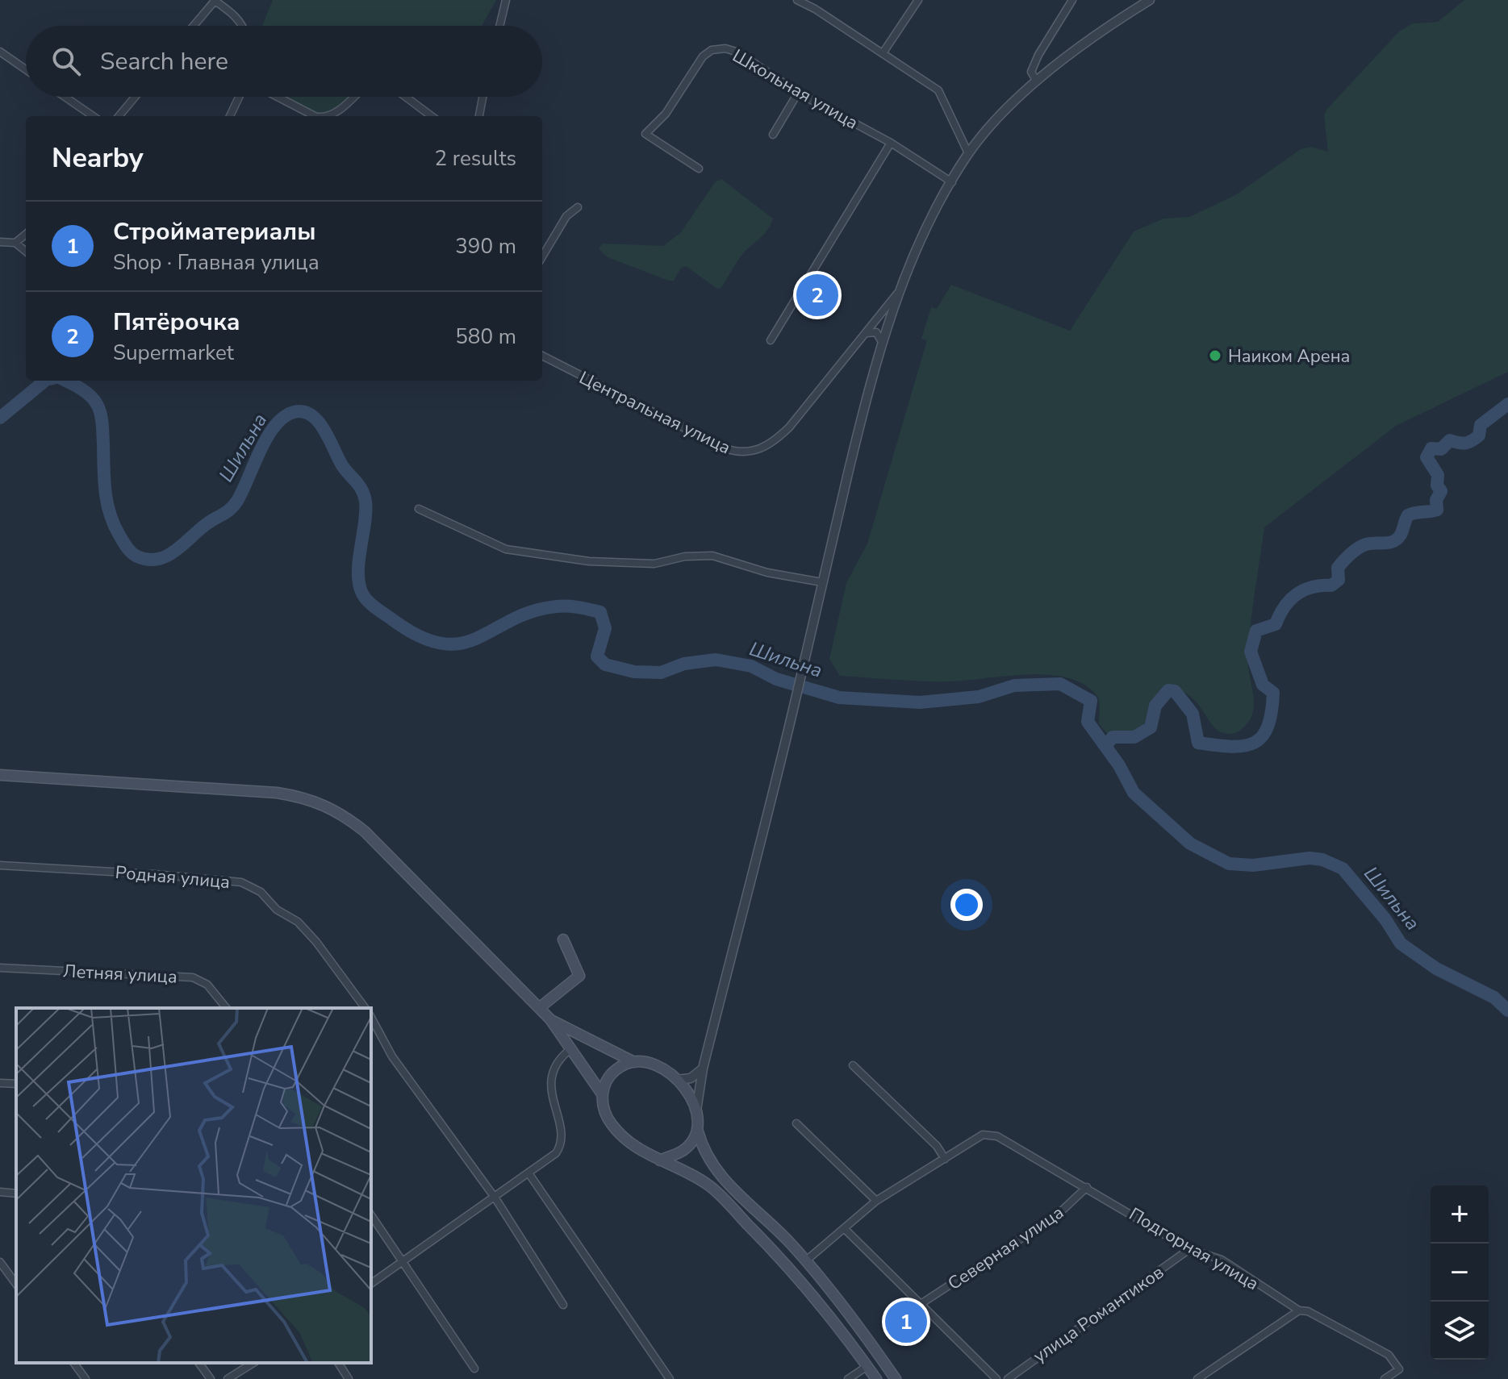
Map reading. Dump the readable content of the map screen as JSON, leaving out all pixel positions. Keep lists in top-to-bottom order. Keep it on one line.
{"streets":{"street":["Школьная улица","Центральная улица","Родная улица","Летняя улица","Северная улица","Подгорная улица","улица Романтиков"]},"crossings":[["Северная улица","Подгорная улица"],["Подгорная улица","улица Романтиков"]],"water":["Шильна"],"places":["Наиком Арена"],"page":{"search":"Search here","heading":["Nearby","2 results"],"list":[{"mark":"1","name":"Стройматериалы","note":"Shop · Главная улица","value":"390 m"},{"mark":"2","name":"Пятёрочка","note":"Supermarket","value":"580 m"}],"pins":["2","1"],"map_buttons":["+","−"]}}
